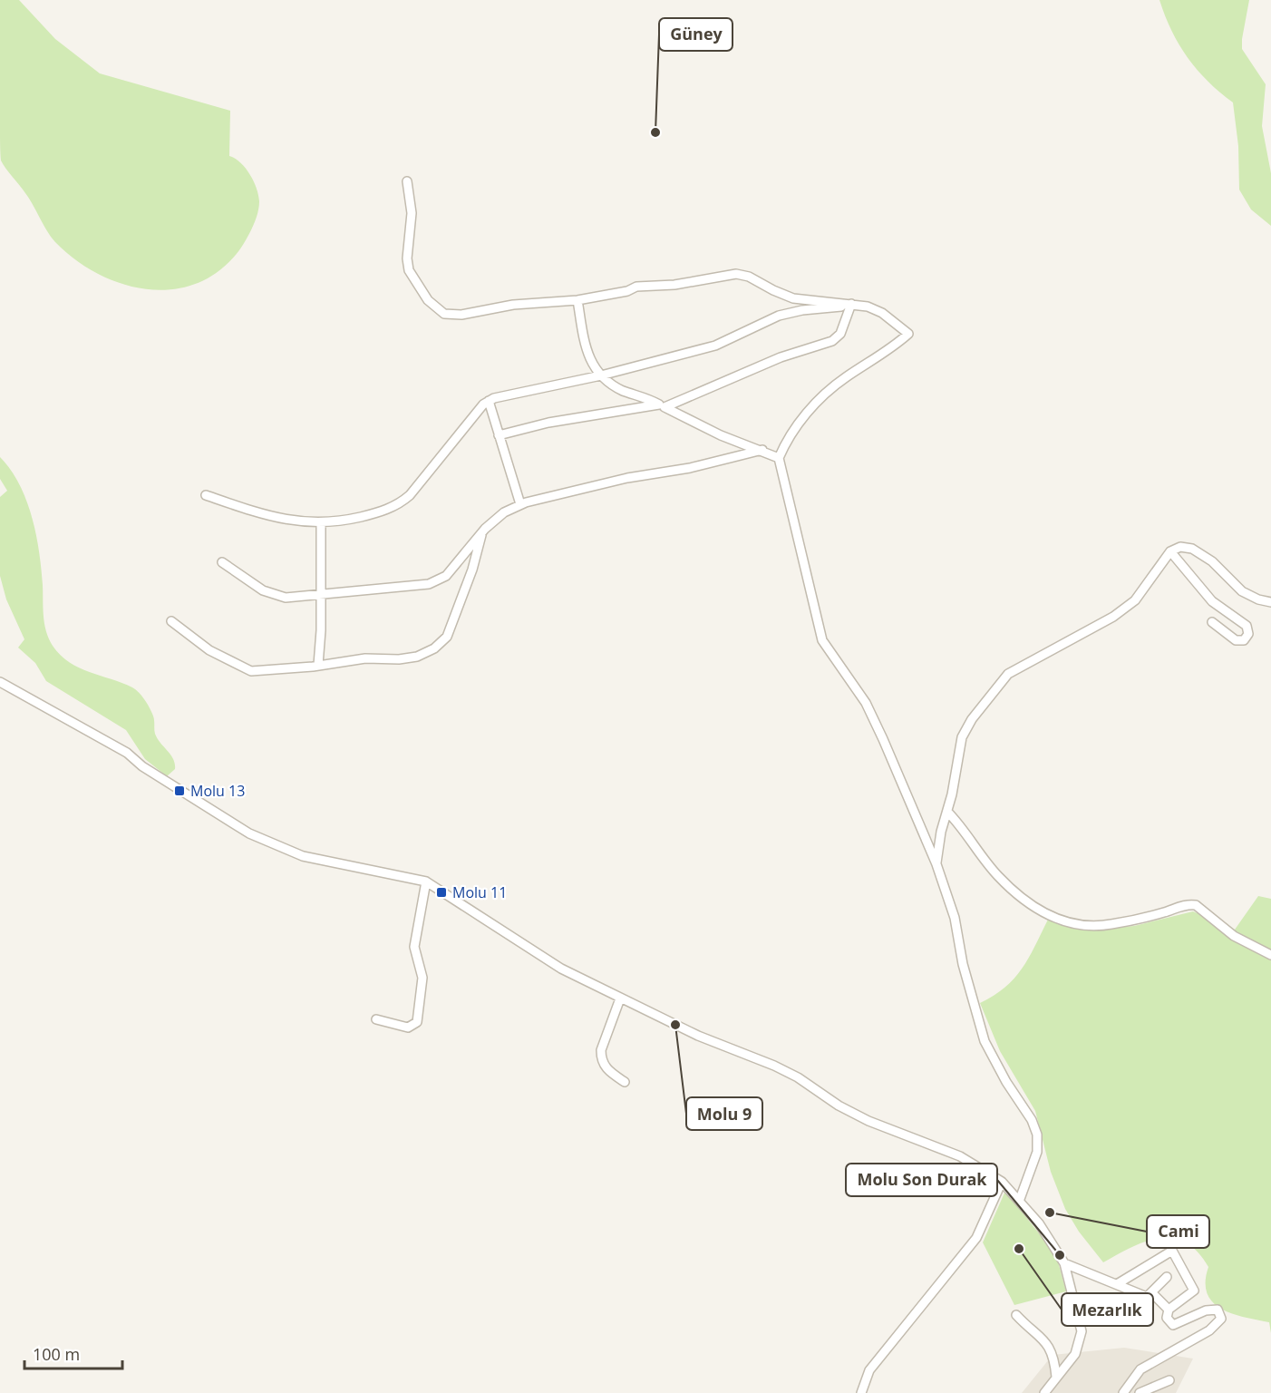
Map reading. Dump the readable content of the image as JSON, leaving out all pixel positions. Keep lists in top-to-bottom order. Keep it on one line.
{"places":{"other":["Güney","Molu 9","Cami","Mezarlık","Molu Son Durak"],"transit":["Molu 13","Molu 11"]},"scale_bar":"100 m"}
